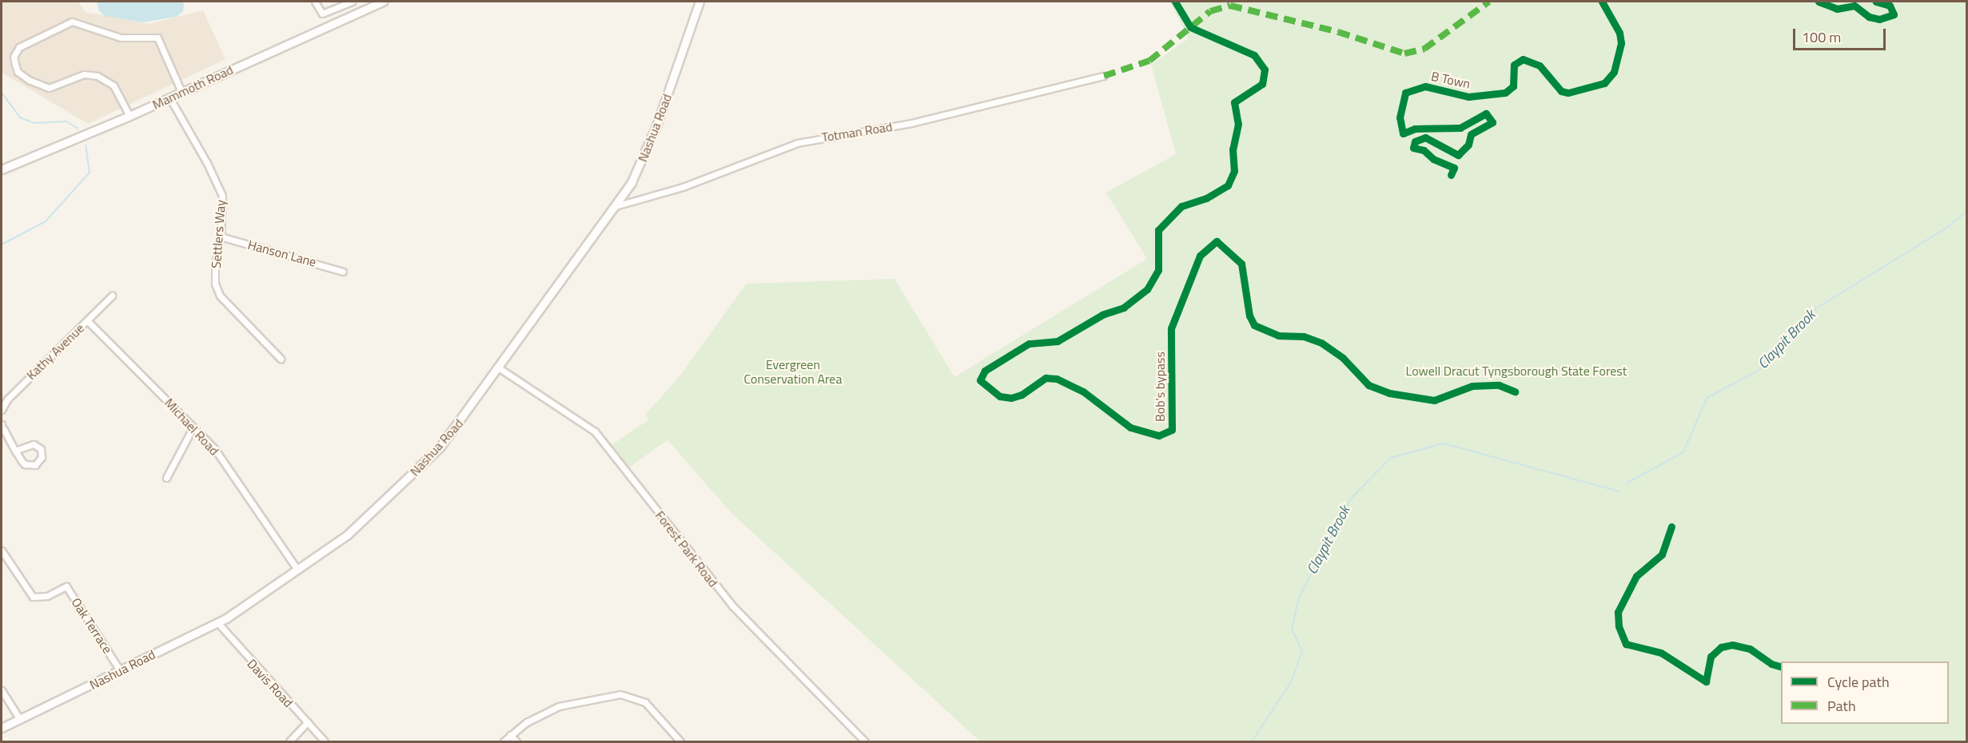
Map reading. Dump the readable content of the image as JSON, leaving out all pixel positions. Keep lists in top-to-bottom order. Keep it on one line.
{"streets":{"main road":["Mammoth Road","Nashua Road"],"street":["Totman Road","Settlers Way","Hanson Lane","Kathy Avenue","Michael Road","Forest Park Road","Oak Terrace","Davis Road"],"cycle path":["B Town","Bob's bypass"]},"crossings":[["Mammoth Road","Settlers Way"],["Nashua Road","Totman Road"],["Nashua Road","Michael Road"],["Nashua Road","Forest Park Road"],["Nashua Road","Oak Terrace"],["Nashua Road","Davis Road"],["Settlers Way","Hanson Lane"],["Kathy Avenue","Michael Road"]],"water":["Claypit Brook"],"parks":["Evergreen Conservation Area","Lowell Dracut Tyngsborough State Forest"],"legend":["Cycle path","Path"],"scale_bar":"100 m"}
